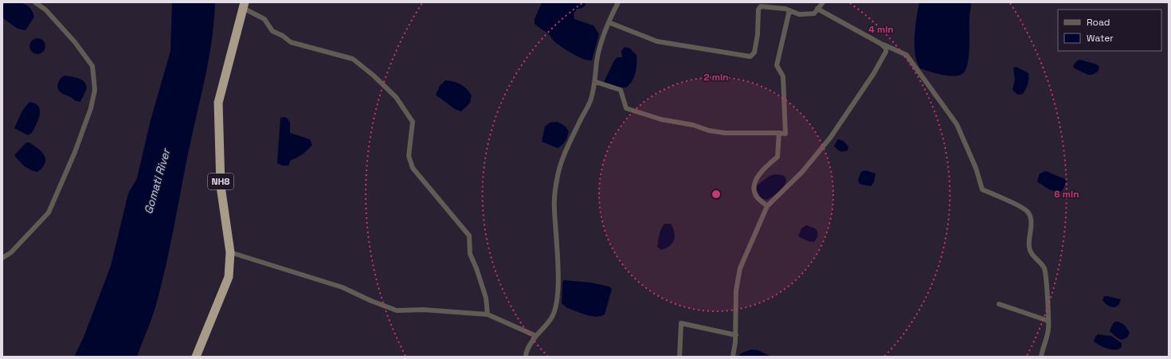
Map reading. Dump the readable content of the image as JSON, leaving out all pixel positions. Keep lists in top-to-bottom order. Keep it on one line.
{"streets":{"highway":["NH8"]},"water":["Gomati River"],"legend":["Road","Water"],"rings":["4 min","2 min","6 min"]}
